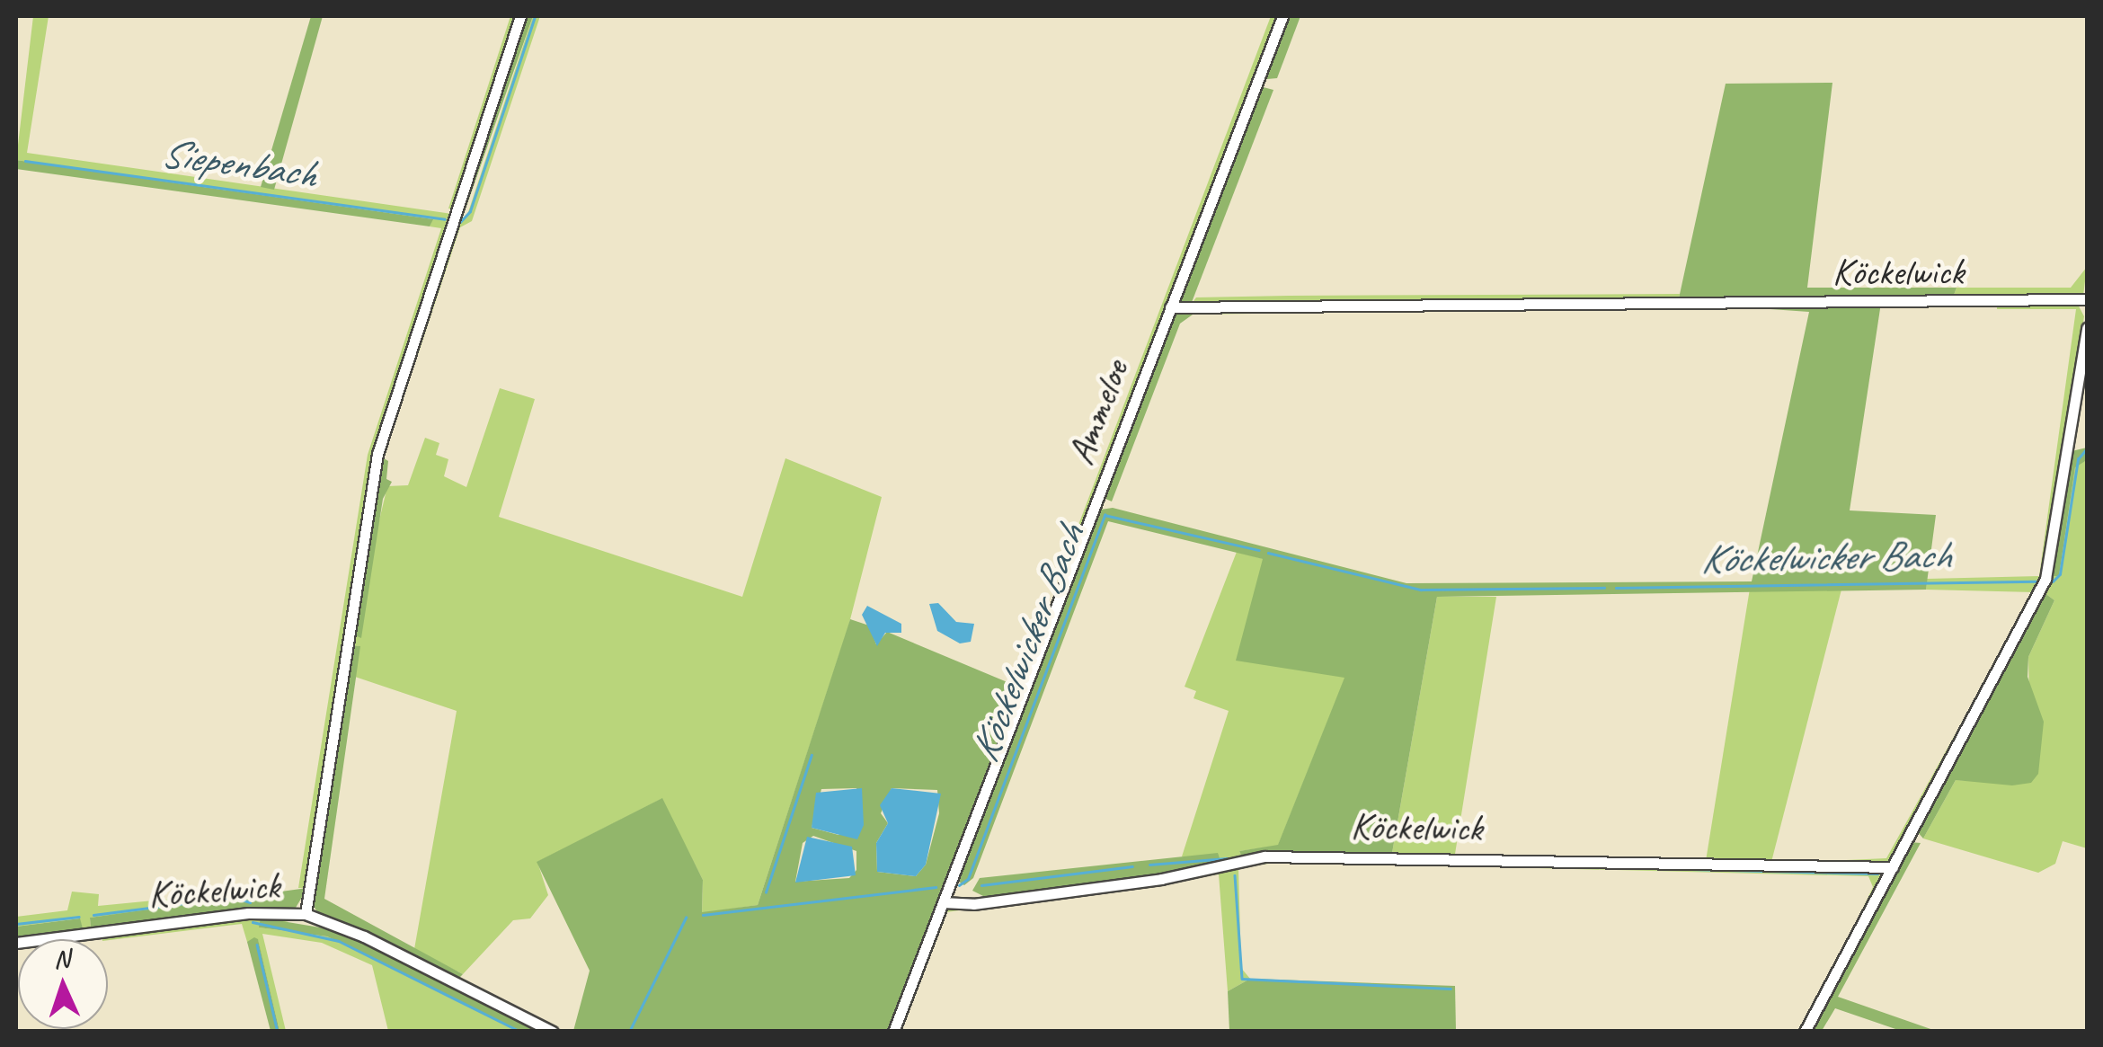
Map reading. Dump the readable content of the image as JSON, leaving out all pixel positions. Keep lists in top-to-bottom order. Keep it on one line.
{"streets":{"street":["Köckelwick","Ammeloe"]},"crossings":[["Köckelwick","Ammeloe"]],"water":["Siepenbach","Köckelwicker Bach"],"north":"top"}
